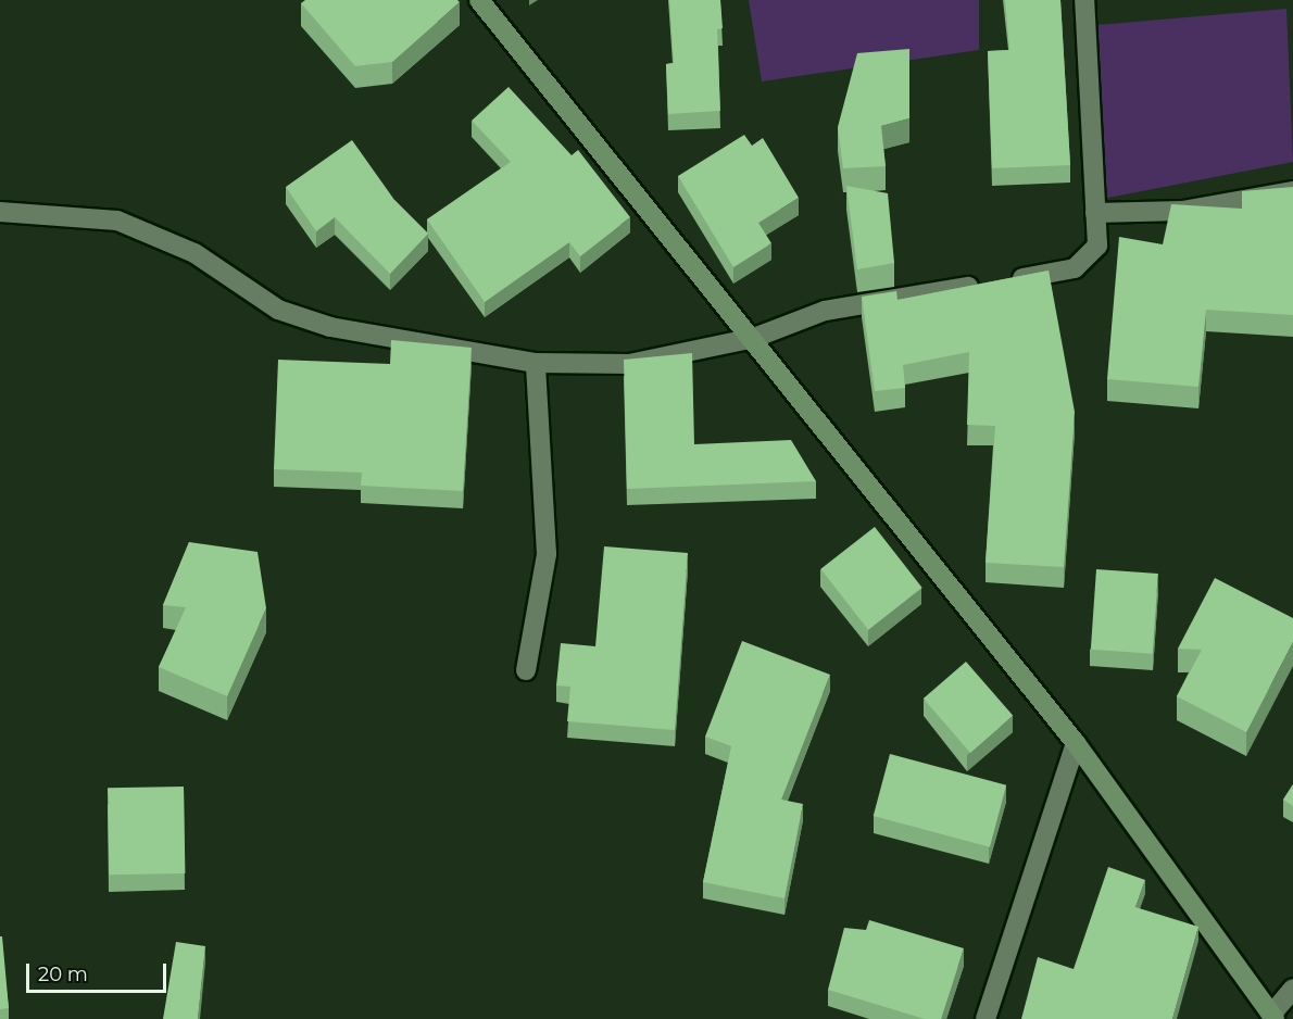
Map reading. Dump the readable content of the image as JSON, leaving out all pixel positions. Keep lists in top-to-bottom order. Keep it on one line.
{"scale_bar":"20 m"}
